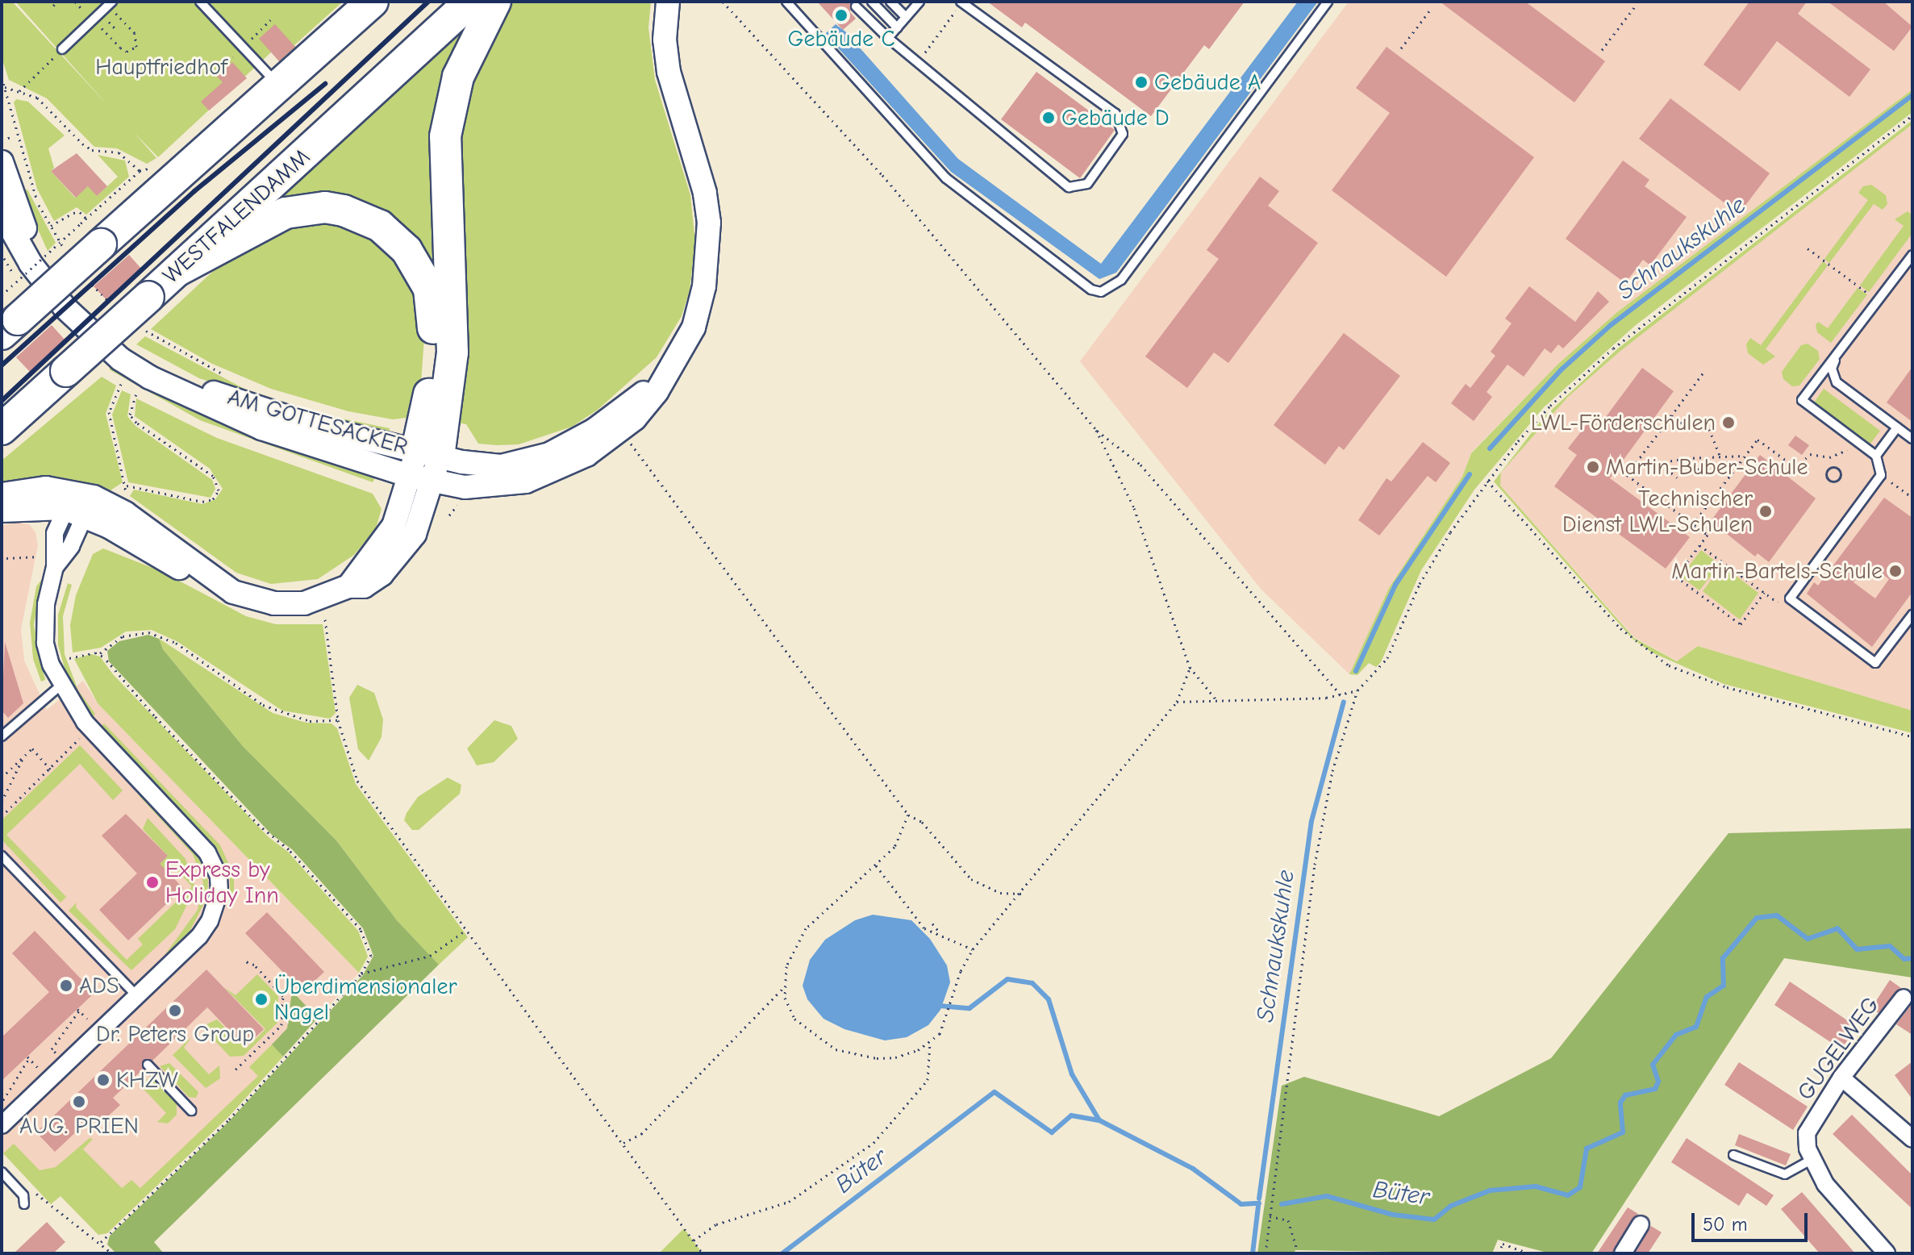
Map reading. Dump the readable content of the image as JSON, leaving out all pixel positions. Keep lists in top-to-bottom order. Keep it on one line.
{"streets":{"highway":["WESTFALENDAMM"],"street":["AM GOTTESACKER","GUGELWEG"]},"water":["Schnaukskuhle","Büter"],"parks":["Hauptfriedhof"],"places":["Gebäude C","Gebäude A","Gebäude D","LWL-Förderschulen","Martin-Buber-Schule","Technischer Dienst LWL-Schulen","Martin-Bartels-Schule","Express by Holiday Inn","ADS","Überdimensionaler Nagel","Dr. Peters Group","KHZW","AUG. PRIEN"],"scale_bar":"50 m"}
